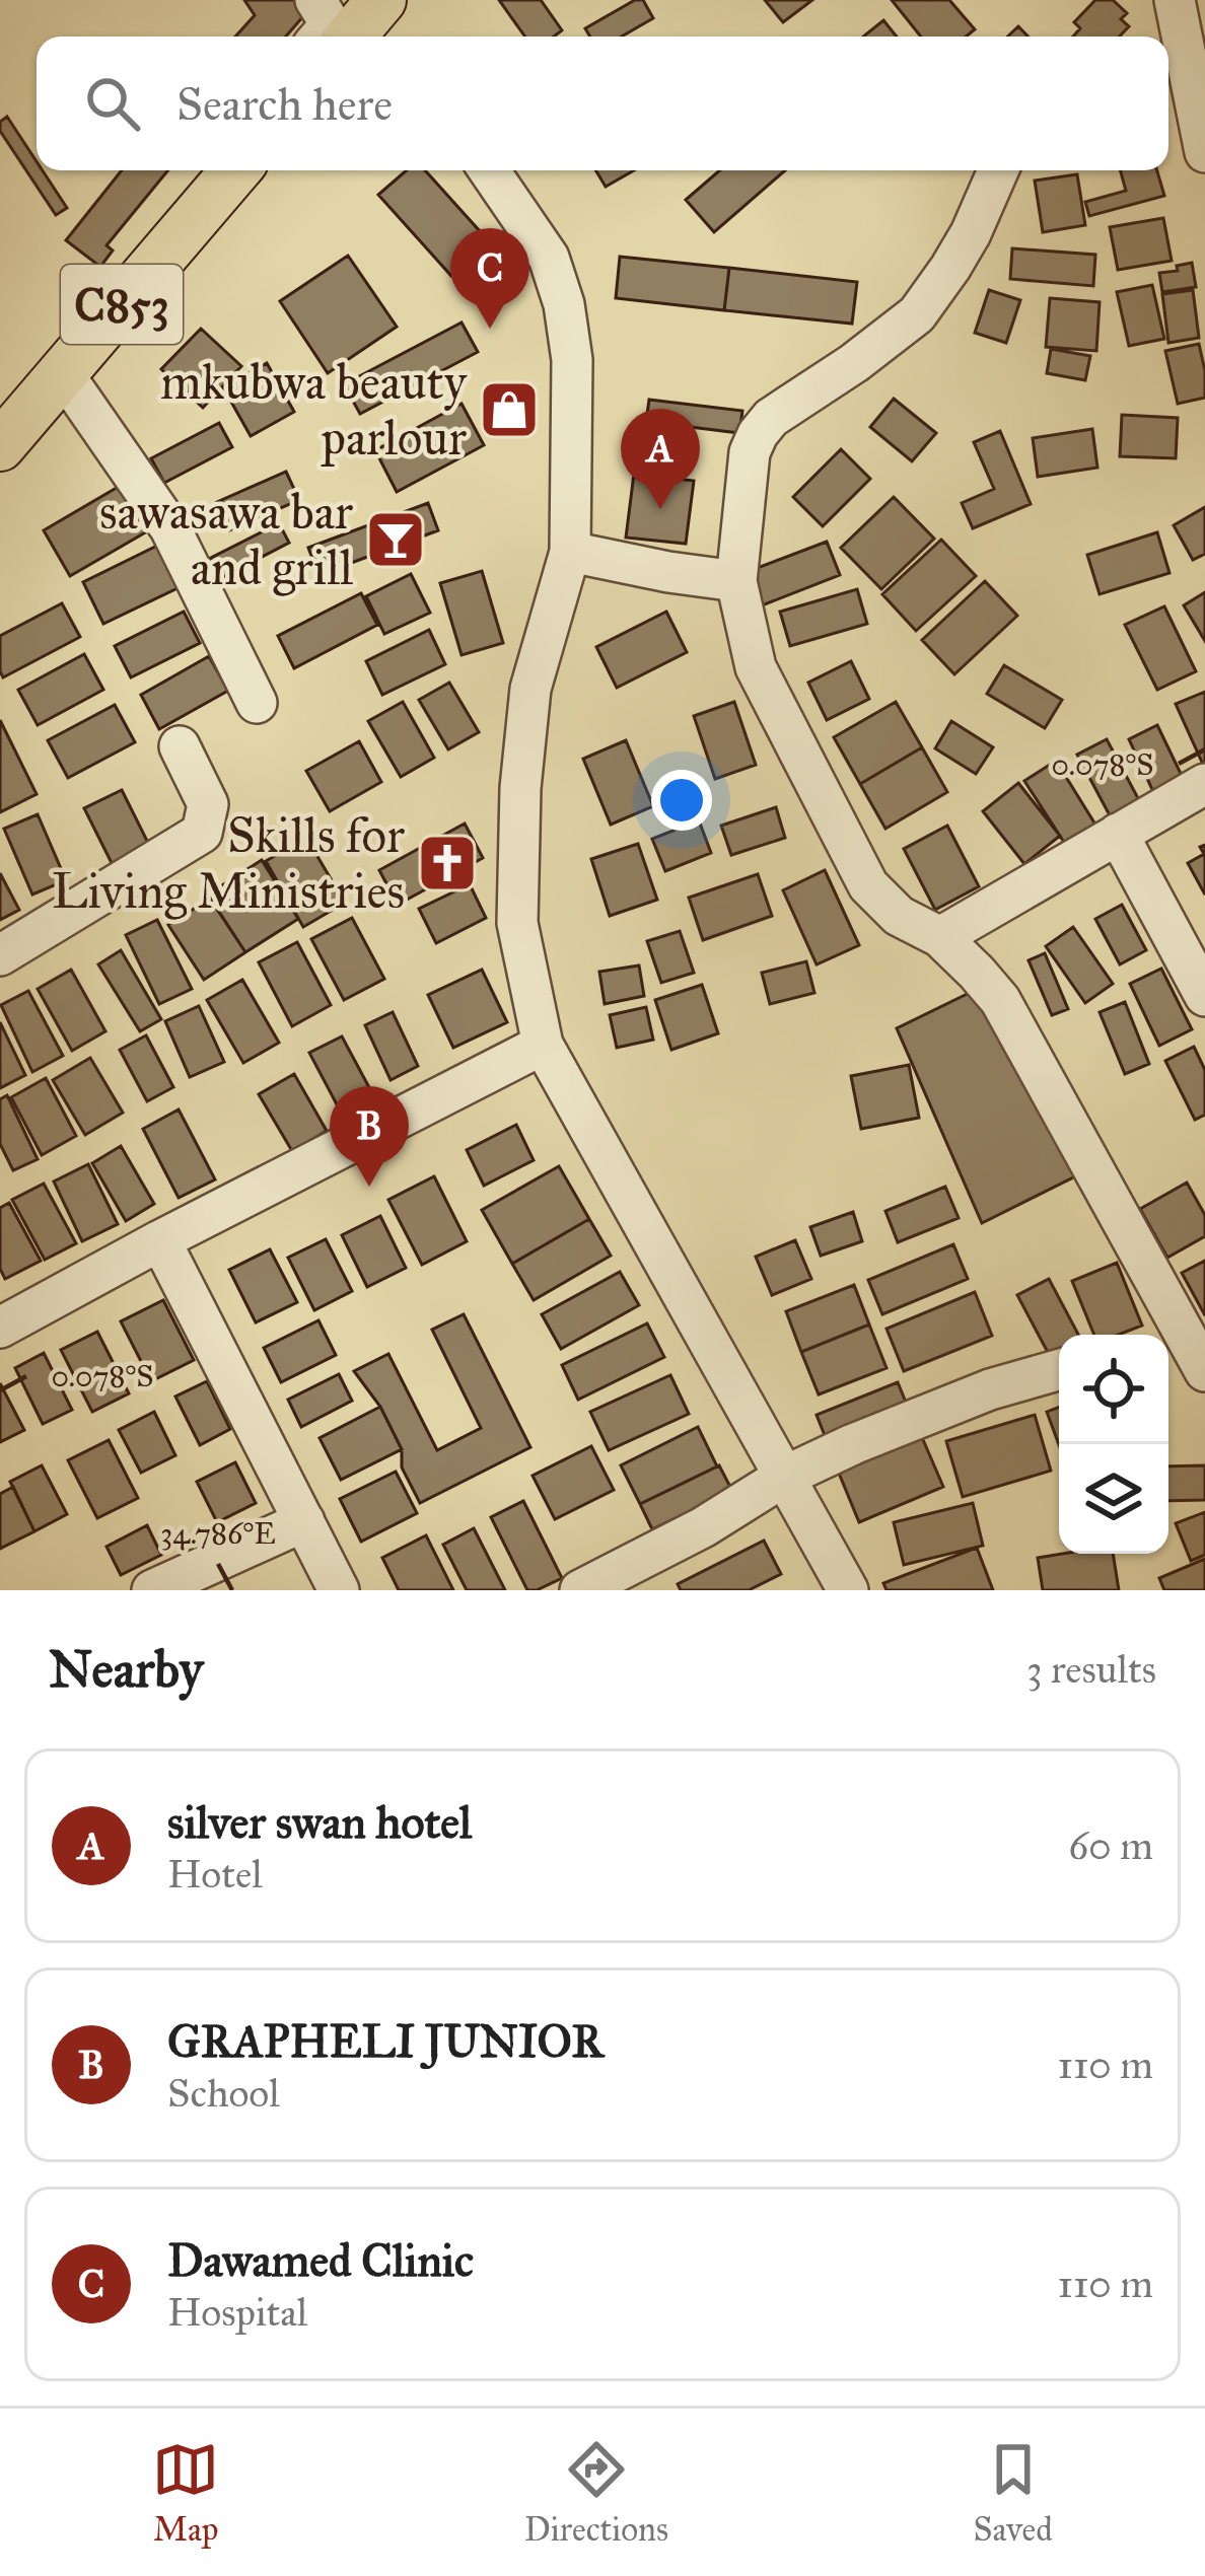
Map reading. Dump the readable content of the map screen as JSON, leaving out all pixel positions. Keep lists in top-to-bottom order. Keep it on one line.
{"streets":{"main road":["C853"]},"places":{"shop":["mkubwa beauty parlour"],"bar":["sawasawa bar and grill"],"church":["Skills for Living Ministries"]},"page":{"search":"Search here","pins":["C","A","B"],"heading":["Nearby","3 results"],"list":[{"mark":"A","name":"silver swan hotel","note":"Hotel","value":"60 m"},{"mark":"B","name":"GRAPHELI JUNIOR","note":"School","value":"110 m"},{"mark":"C","name":"Dawamed Clinic","note":"Hospital","value":"110 m"}],"nav":["Map","Directions","Saved"]},"coordinates":["0.078°S","34.786°E"]}
